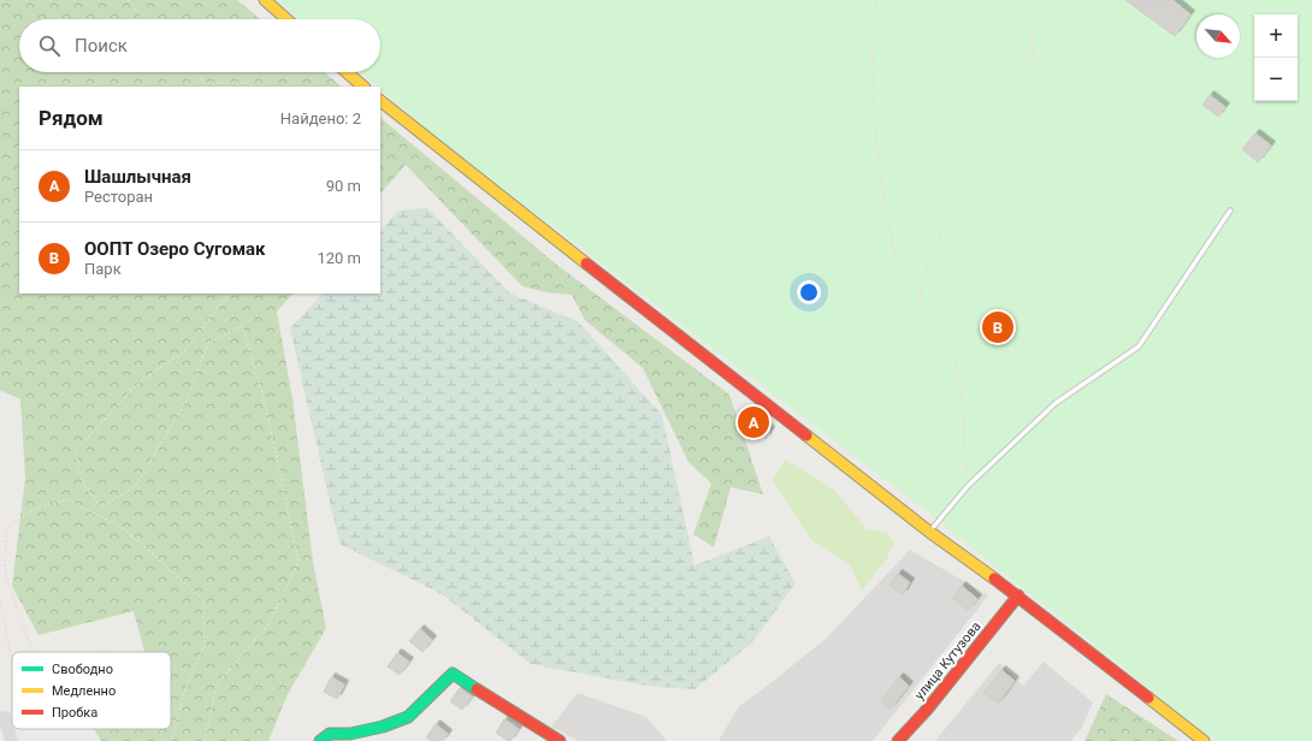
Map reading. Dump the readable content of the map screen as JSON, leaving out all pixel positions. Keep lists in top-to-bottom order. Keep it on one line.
{"streets":{"main road":["улица Кутузова"]},"legend":["Свободно","Медленно","Пробка"],"north":"bottom right","page":{"map_buttons":["+","−"],"search":"Поиск","heading":["Рядом","Найдено: 2"],"list":[{"mark":"A","name":"Шашлычная","note":"Ресторан","value":"90 m"},{"mark":"B","name":"ООПТ Озеро Сугомак","note":"Парк","value":"120 m"}],"pins":["B","A"]}}
